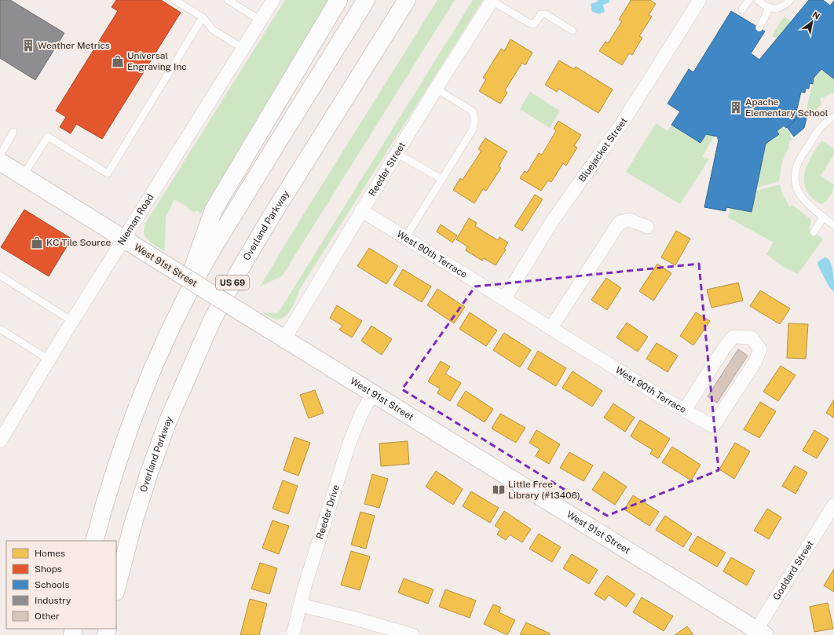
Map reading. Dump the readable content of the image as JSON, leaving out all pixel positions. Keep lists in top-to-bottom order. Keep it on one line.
{"streets":{"main road":["Overland Parkway","West 91st Street","US 69"],"street":["Bluejacket Street","Reeder Street","Nieman Road","West 90th Terrace","Reeder Drive","Goddard Street"]},"crossings":[["Bluejacket Street","West 90th Terrace"],["Reeder Street","West 90th Terrace"],["Reeder Street","West 91st Street"],["Nieman Road","West 91st Street"],["West 91st Street","Reeder Drive"],["West 91st Street","Goddard Street"]],"places":{"building":["Weather Metrics","Apache Elementary School"],"shop":["Universal Engraving Inc","KC Tile Source"],"library":["Little Free Library (#13406)"]},"legend":["Homes","Shops","Schools","Industry","Other"],"north":"top right"}
